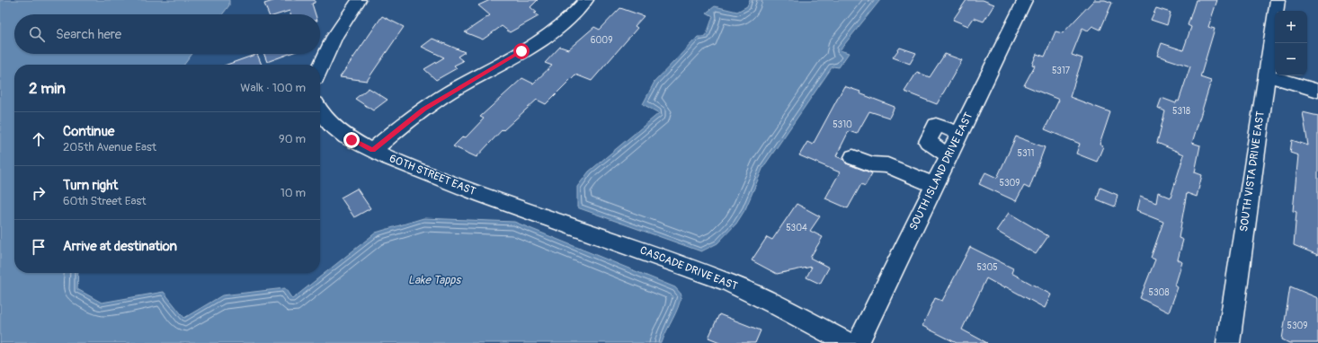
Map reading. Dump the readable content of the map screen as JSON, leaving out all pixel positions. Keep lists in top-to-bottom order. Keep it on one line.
{"streets":{"street":["SOUTH ISLAND DRIVE EAST","SOUTH VISTA DRIVE EAST","60TH STREET EAST","CASCADE DRIVE EAST"]},"crossings":[["60TH STREET EAST","CASCADE DRIVE EAST"]],"water":["Lake Tapps"],"house_numbers":["6009","5317","5318","5310","5311","5309","5304","5305","5308","5309"],"page":{"map_buttons":["+","−"],"search":"Search here","heading":["2 min","Walk · 100 m"],"list":[["Continue","205th Avenue East","90 m"],["Turn right","60th Street East","10 m"],"Arrive at destination"]}}
